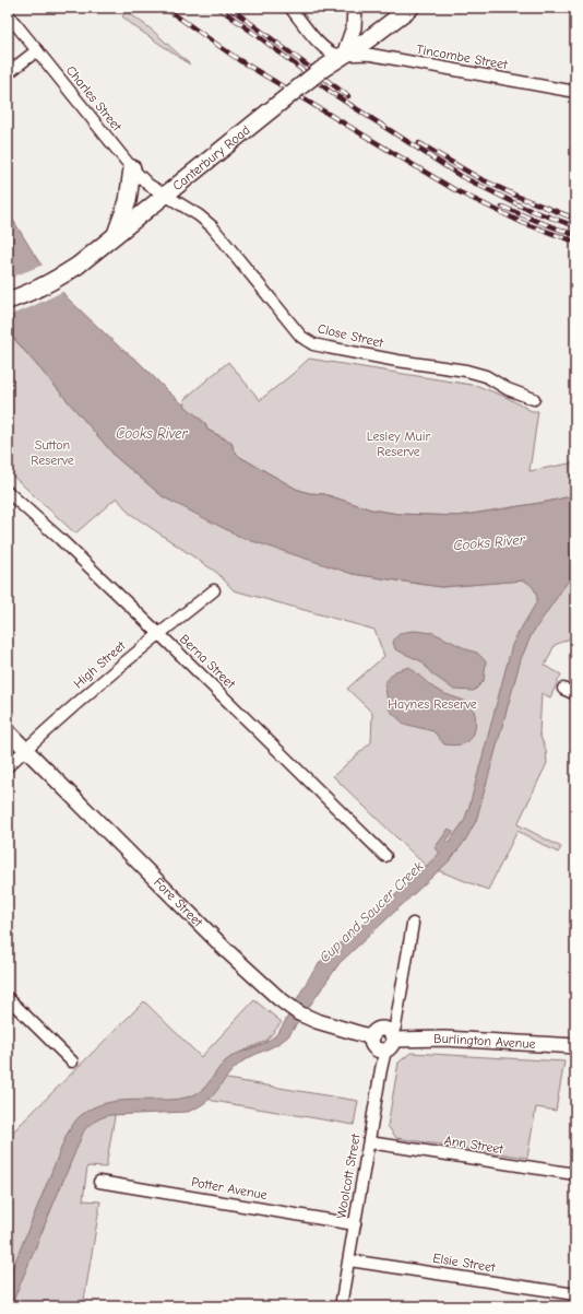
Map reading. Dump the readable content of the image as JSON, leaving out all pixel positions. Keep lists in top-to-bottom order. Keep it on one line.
{"streets":{"highway":["Canterbury Road"],"main road":["Fore Street","Burlington Avenue"],"street":["Tincombe Street","Charles Street","Close Street","Berna Street","High Street","Ann Street","Woolcott Street","Potter Avenue","Elsie Street"]},"crossings":[["Tincombe Street","Canterbury Road"],["Charles Street","Canterbury Road"],["Charles Street","Close Street"],["Canterbury Road","Close Street"],["Berna Street","High Street"],["High Street","Fore Street"],["Fore Street","Burlington Avenue"],["Burlington Avenue","Woolcott Street"],["Ann Street","Woolcott Street"],["Woolcott Street","Potter Avenue"],["Woolcott Street","Elsie Street"]],"water":["Cooks River","Cup and Saucer Creek"],"parks":["Lesley Muir Reserve","Sutton Reserve","Haynes Reserve"]}
